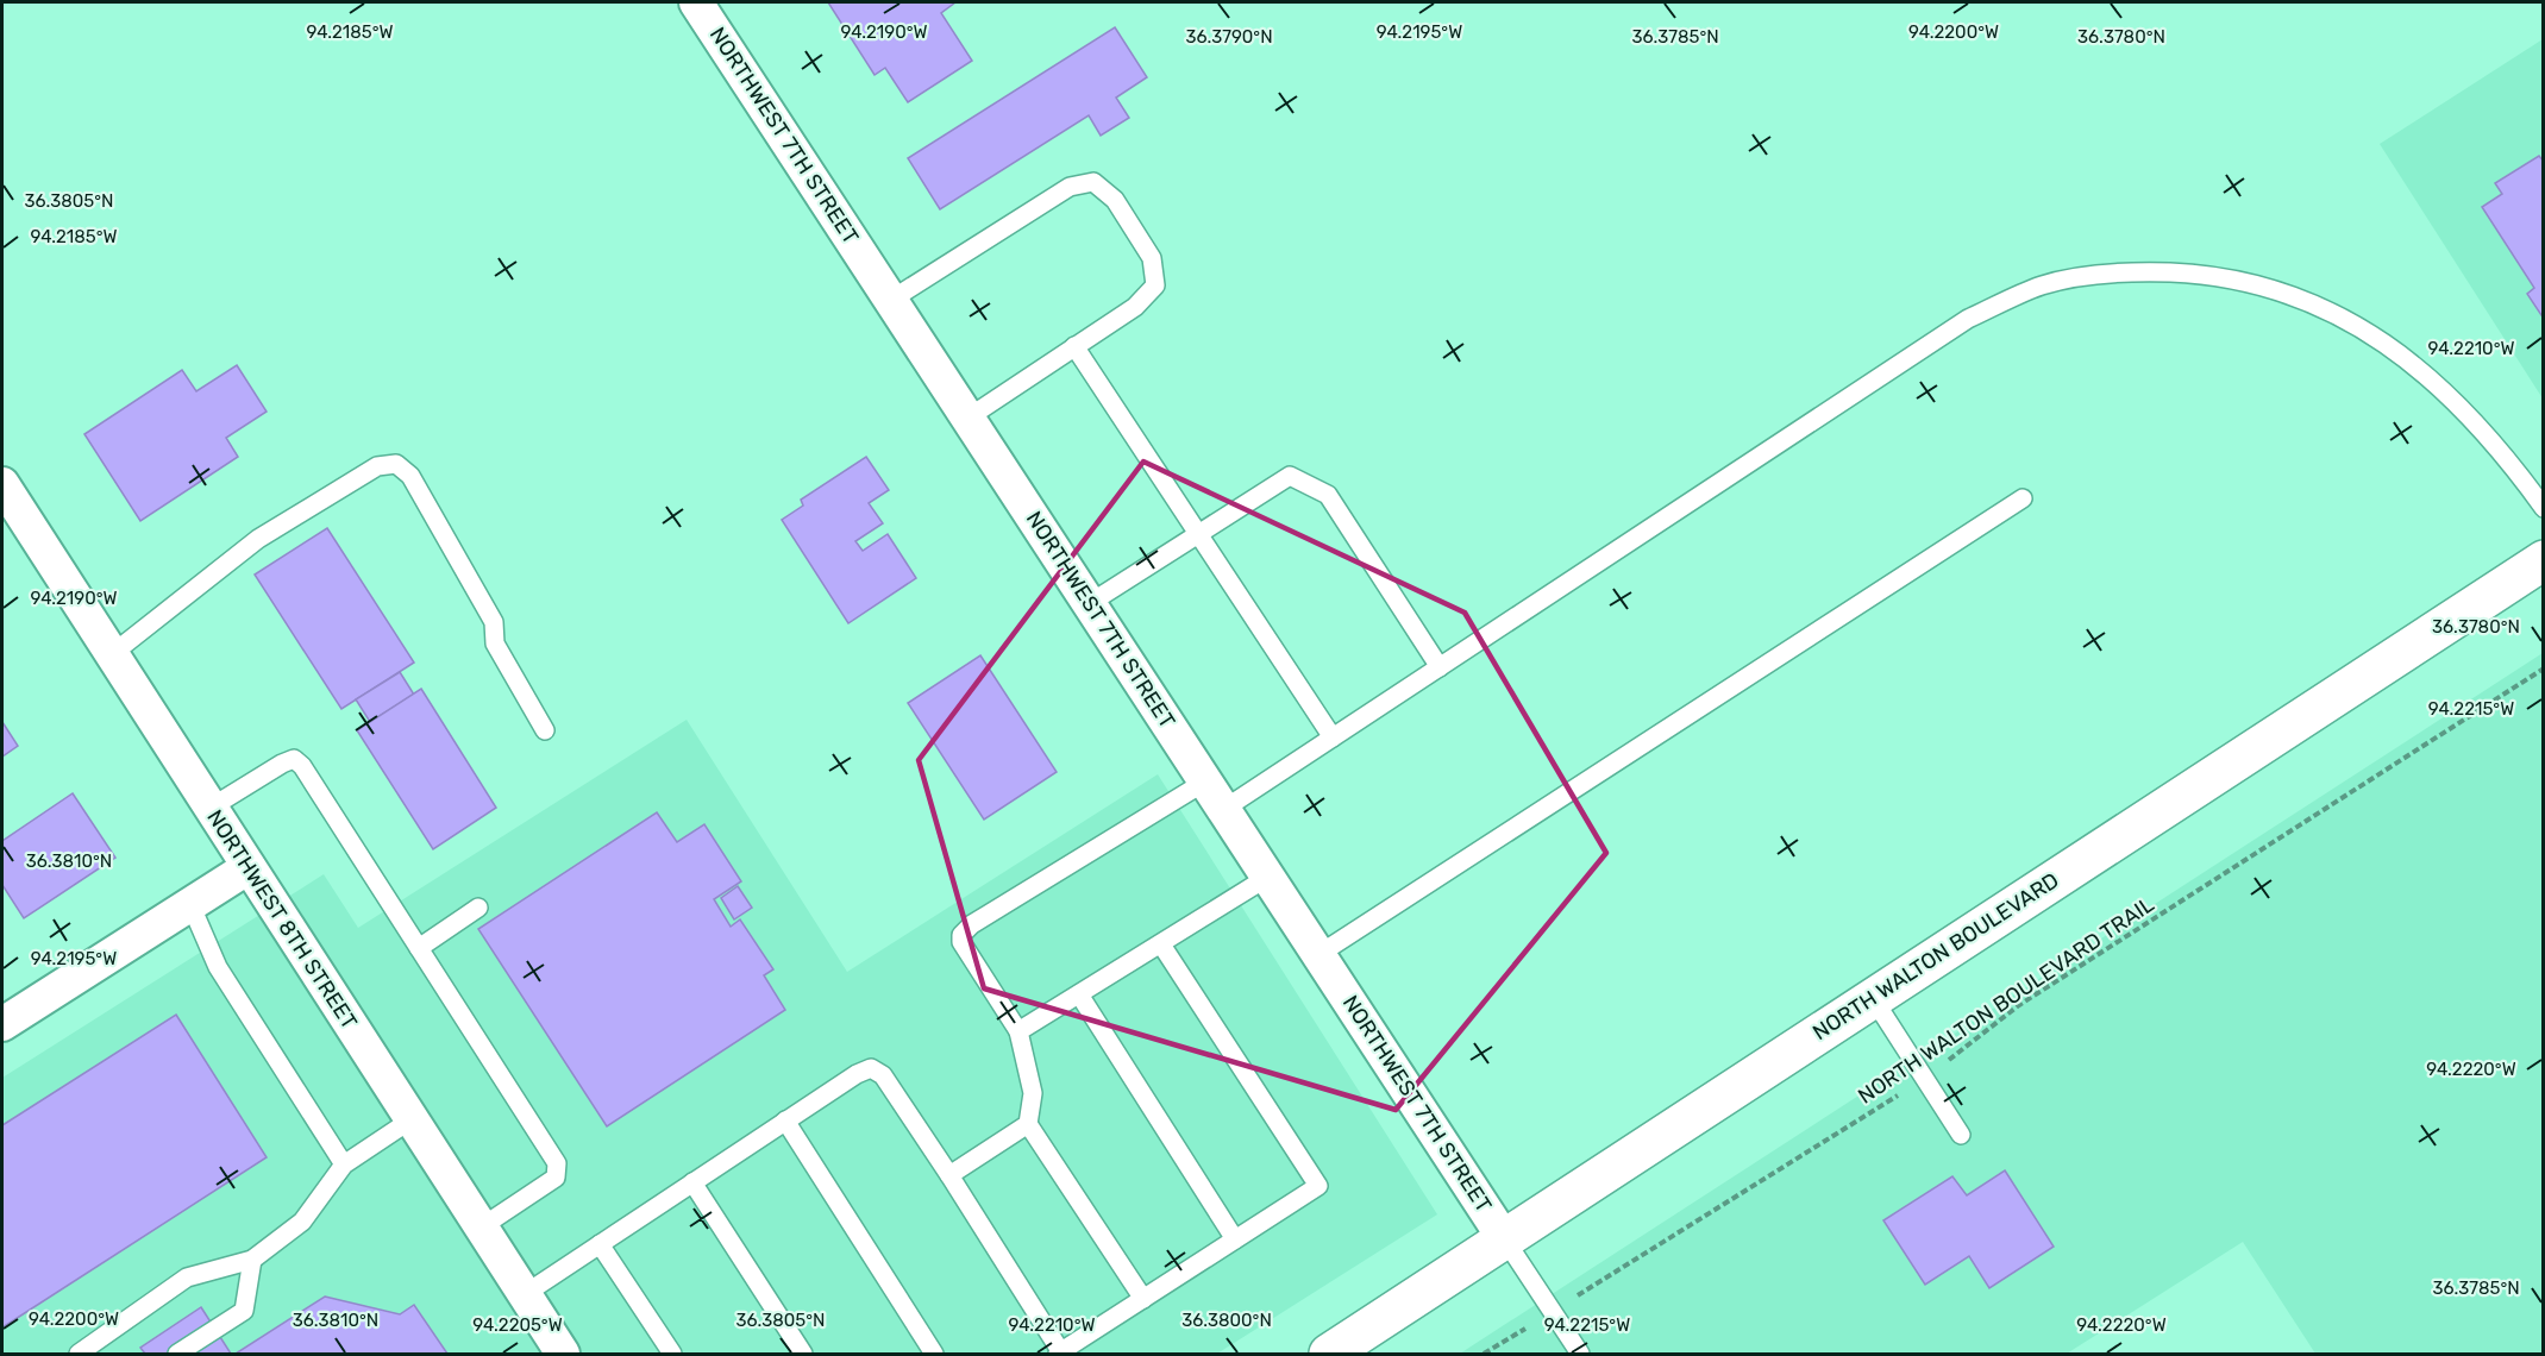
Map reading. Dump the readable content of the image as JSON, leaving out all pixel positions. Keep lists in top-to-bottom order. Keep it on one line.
{"streets":{"main road":["NORTH WALTON BOULEVARD"],"street":["NORTHWEST 7TH STREET","NORTHWEST 8TH STREET"],"path":["NORTH WALTON BOULEVARD TRAIL"]},"crossings":[["NORTHWEST 7TH STREET","NORTH WALTON BOULEVARD"]],"coordinates":["94.2185°W","94.2190°W","94.2195°W","94.2200°W","36.3790°N","36.3785°N","36.3780°N","36.3805°N","94.2210°W","94.2215°W","36.3810°N","94.2220°W","36.3800°N","94.2205°W"]}
